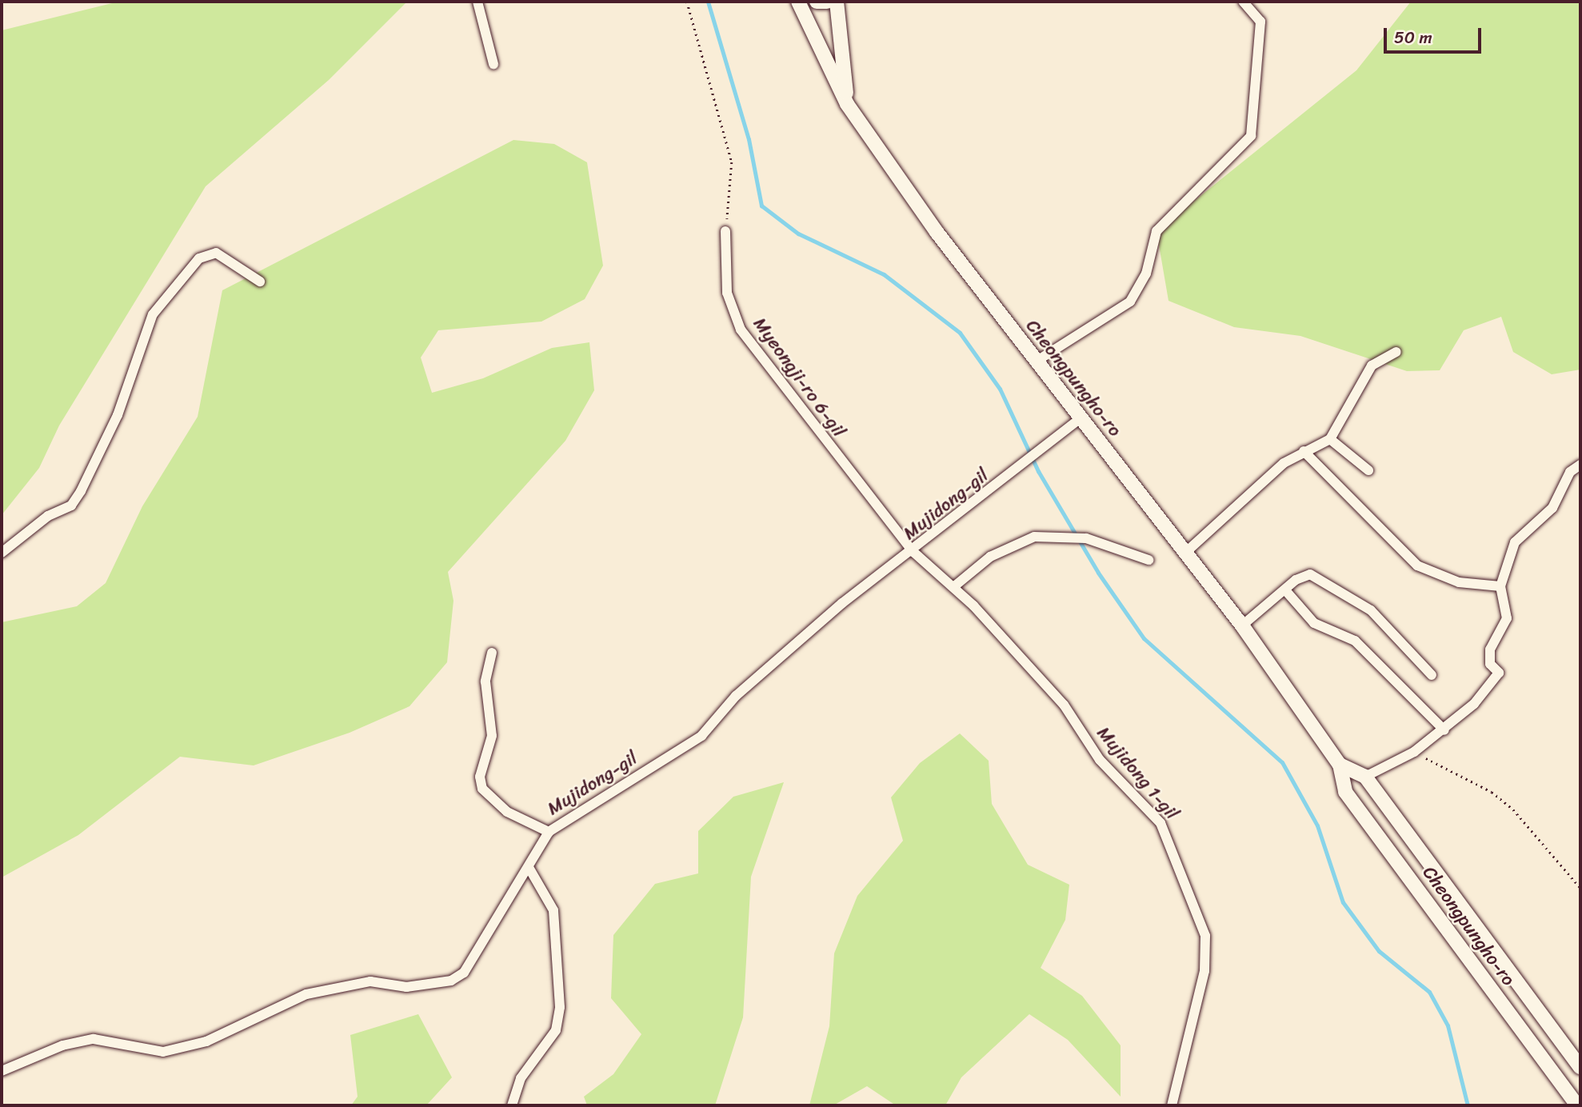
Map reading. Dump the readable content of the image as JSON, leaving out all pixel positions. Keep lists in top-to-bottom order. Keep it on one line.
{"streets":{"main road":["Cheongpungho-ro"],"street":["Myeongji-ro 6-gil","Mujidong-gil","Mujidong 1-gil"]},"crossings":[["Myeongji-ro 6-gil","Mujidong-gil"],["Myeongji-ro 6-gil","Mujidong 1-gil"],["Cheongpungho-ro","Mujidong-gil"],["Mujidong-gil","Mujidong 1-gil"]],"scale_bar":"50 m"}
